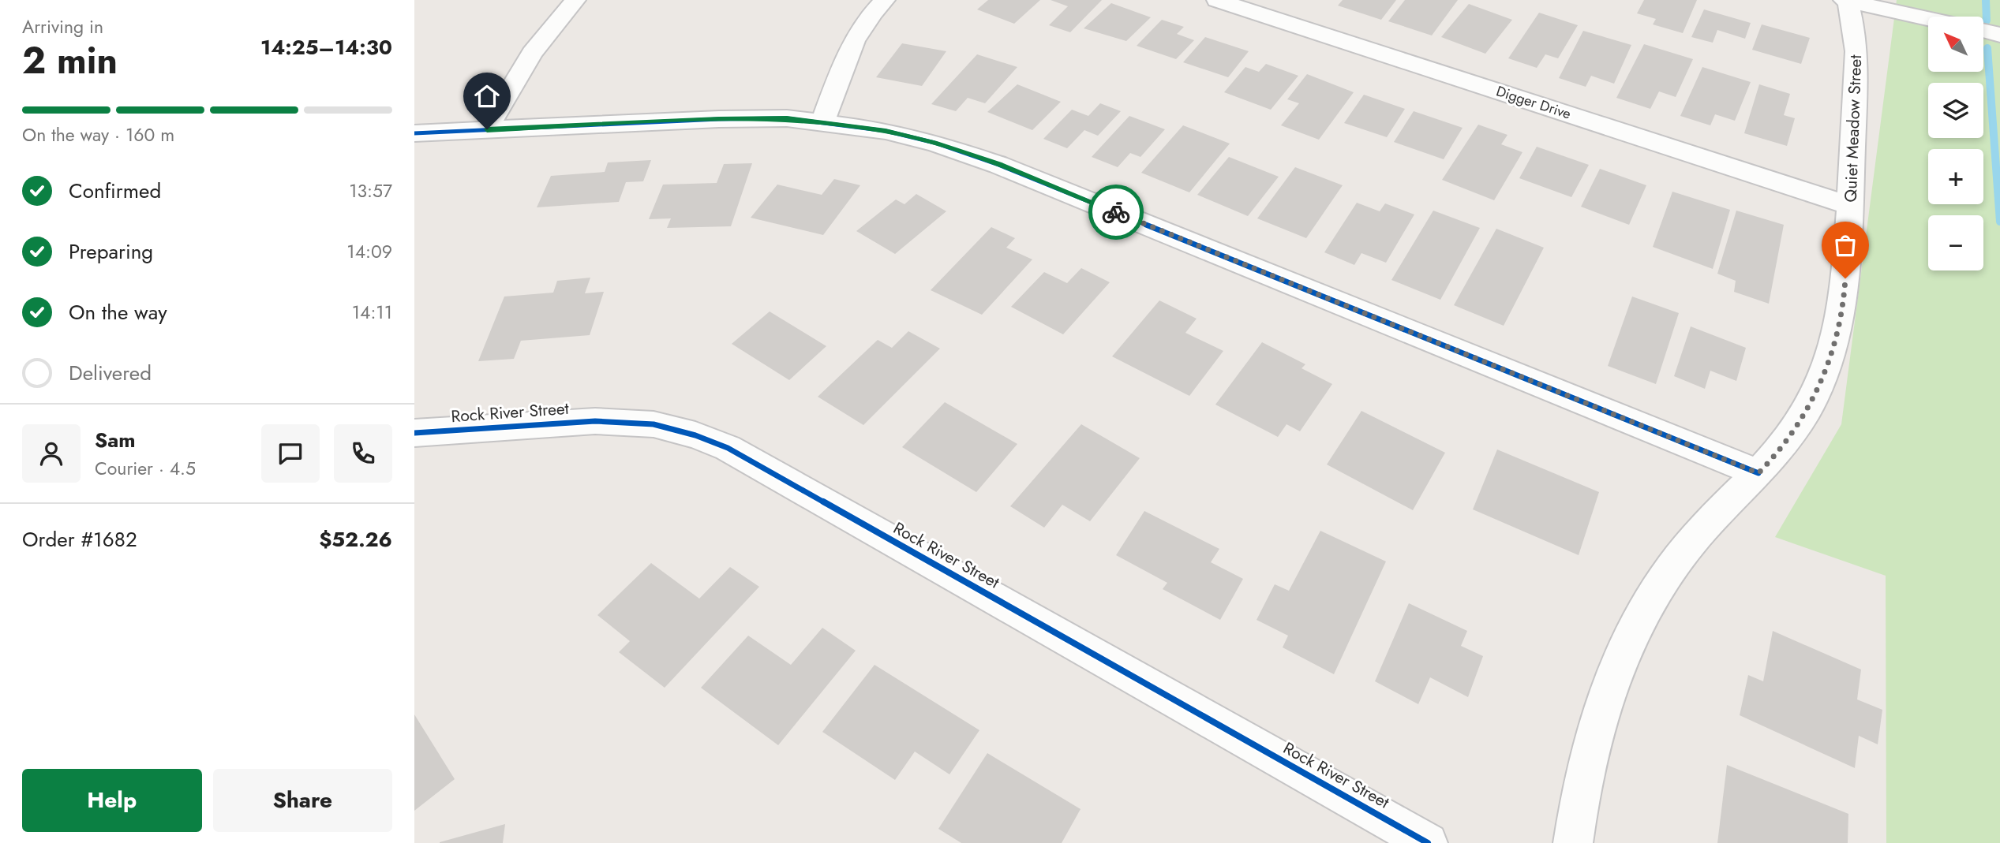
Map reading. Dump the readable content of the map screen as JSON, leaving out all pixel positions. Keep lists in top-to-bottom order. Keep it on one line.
{"streets":{"street":["Digger Drive","Quiet Meadow Street","Rock River Street"]},"crossings":[["Digger Drive","Quiet Meadow Street"]],"north":"top left","page":{"heading":["2 min","Arriving in","14:25–14:30"],"panel":["Sam","Courier · 4.5","Order #1682","$52.26"],"map_buttons":["+","−"],"bar":"On the way · 160 m","list":[["Confirmed","13:57"],["Preparing","14:09"],["On the way","14:11"],"Delivered"],"buttons":["Help","Share"]}}
